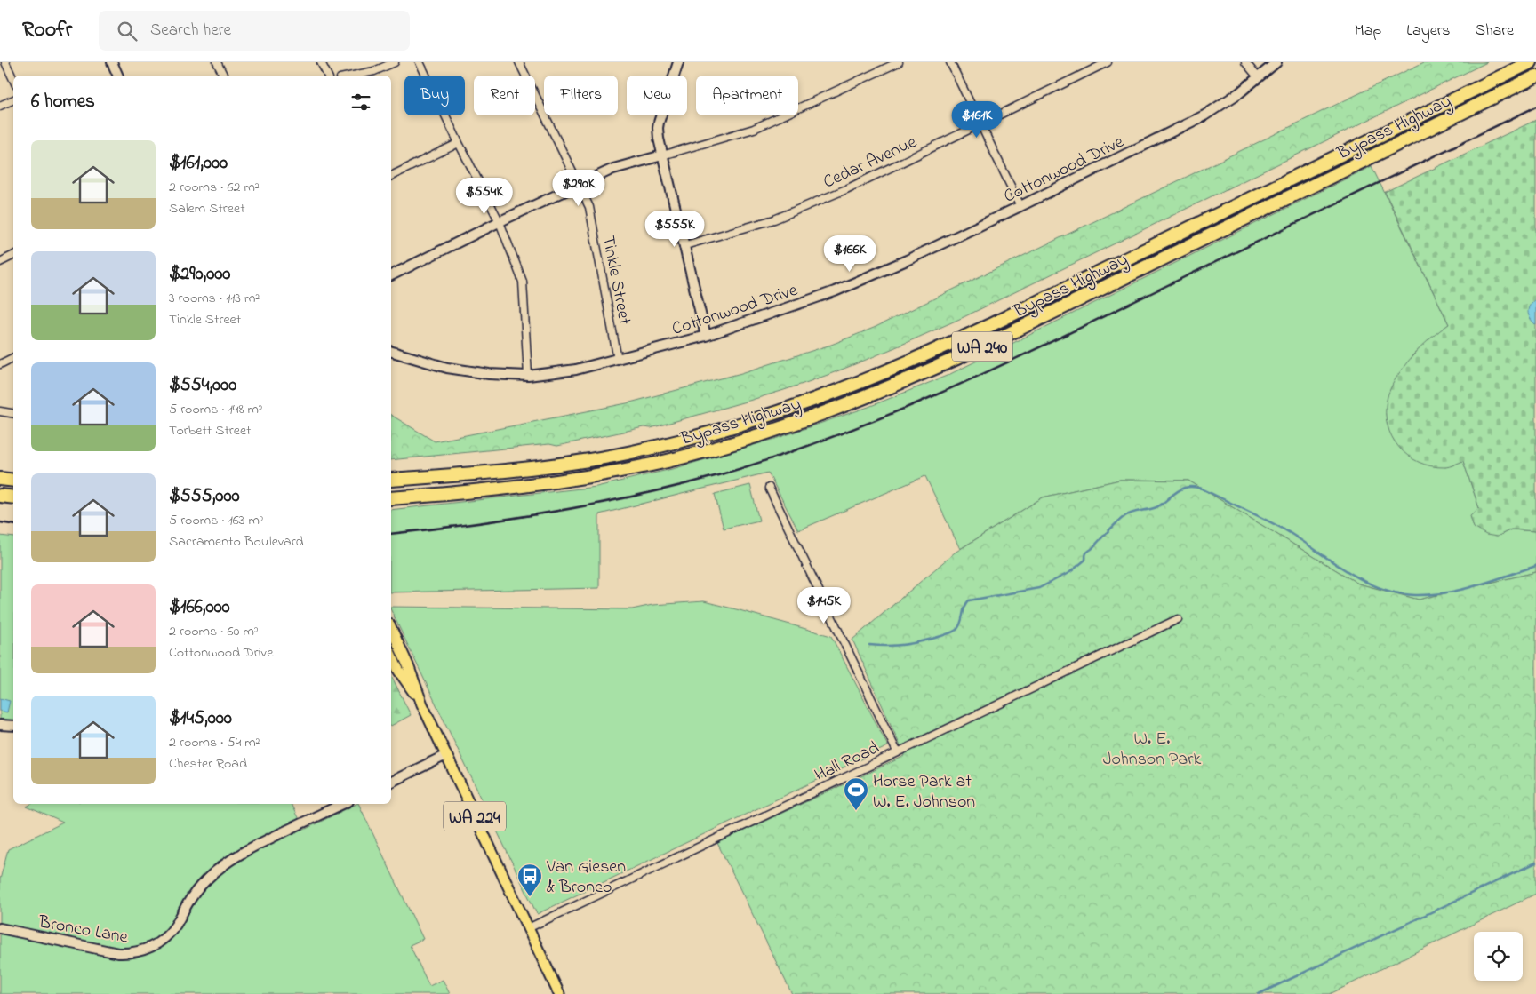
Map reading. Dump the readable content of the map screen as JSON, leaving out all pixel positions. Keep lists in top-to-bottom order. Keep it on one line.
{"streets":{"highway":["Bypass Highway","WA 240"],"main road":["WA 224"],"street":["Cedar Avenue","Cottonwood Drive","Tinkle Street","Hall Road","Bronco Lane"]},"crossings":[["Cottonwood Drive","Tinkle Street"],["Hall Road","WA 224"]],"parks":["W. E. Johnson Park"],"places":{"sports":["Horse Park at W. E. Johnson"],"bus stop":["Van Giesen & Bronco"]},"page":{"header":"Roofr","search":"Search here","nav":["Map","Layers","Share"],"chip":["Buy","Rent","Filters","New","Apartment"],"heading":"6 homes","price":["$161K","$290K","$554K","$555K","$166K","$145K"],"list":[{"name":"$161,000","note":"2 rooms · 62 m² · Salem Street"},{"name":"$290,000","note":"3 rooms · 113 m² · Tinkle Street"},{"name":"$554,000","note":"5 rooms · 148 m² · Torbett Street"},{"name":"$555,000","note":"5 rooms · 163 m² · Sacramento Boulevard"},{"name":"$166,000","note":"2 rooms · 60 m² · Cottonwood Drive"},{"name":"$145,000","note":"2 rooms · 54 m² · Chester Road"}]}}
